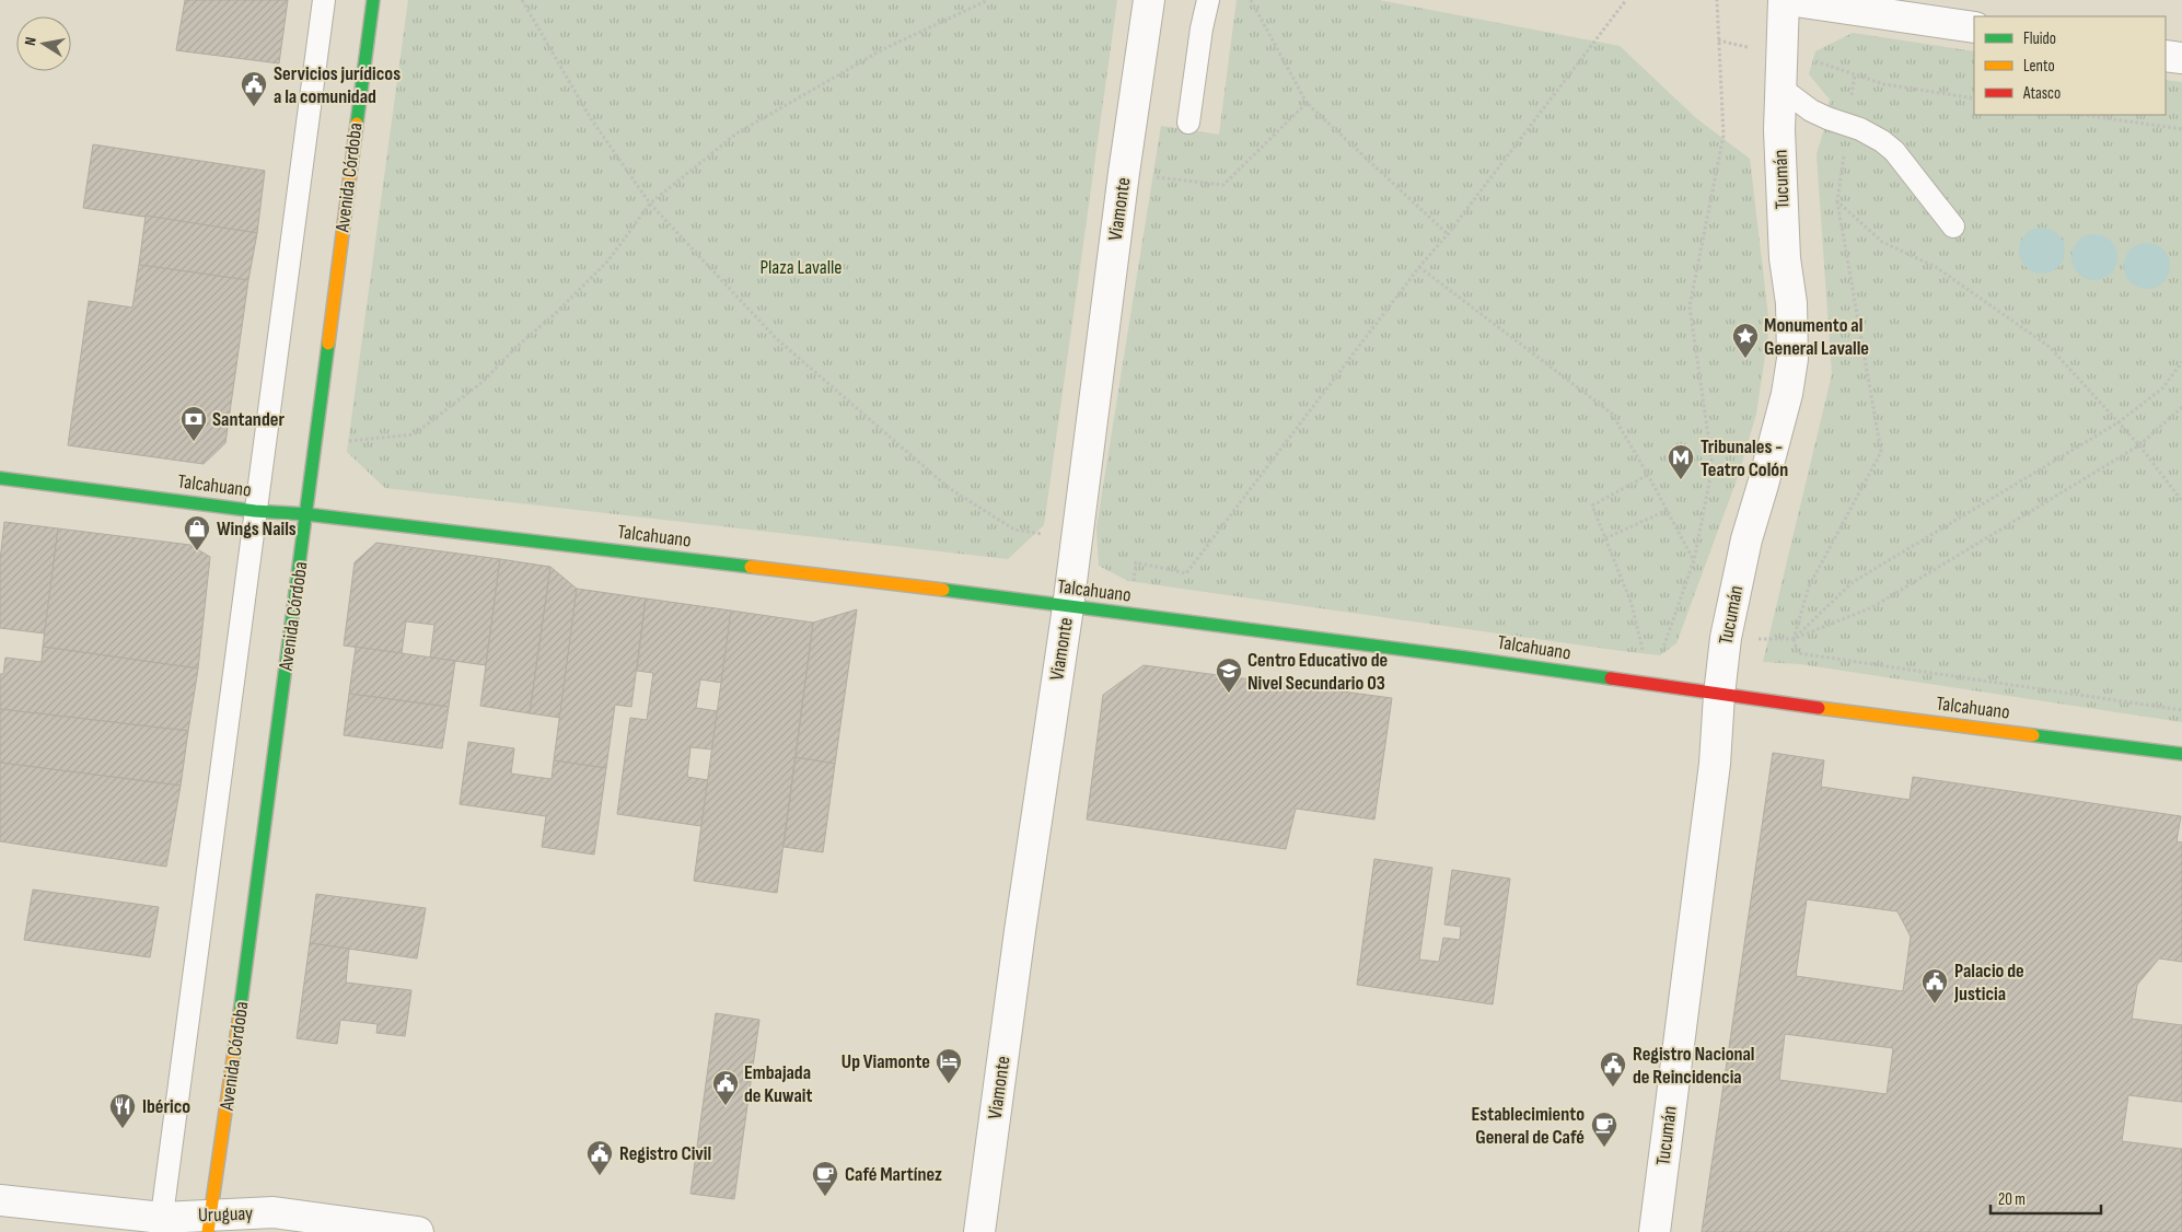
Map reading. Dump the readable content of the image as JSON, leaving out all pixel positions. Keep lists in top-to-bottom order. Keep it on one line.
{"streets":{"street":["Avenida Córdoba","Tucumán","Viamonte","Talcahuano","Uruguay"]},"crossings":[["Avenida Córdoba","Talcahuano"],["Avenida Córdoba","Uruguay"],["Tucumán","Talcahuano"],["Viamonte","Talcahuano"]],"parks":["Plaza Lavalle"],"places":{"public building":["Servicios jurídicos a la comunidad","Palacio de Justicia","Registro Nacional de Reincidencia","Embajada de Kuwait","Registro Civil"],"place":["Monumento al General Lavalle"],"bank":["Santander"],"metro station":["Tribunales - Teatro Colón"],"shop":["Wings Nails"],"school or university":["Centro Educativo de Nivel Secundario 03"],"hotel":["Up Viamonte"],"restaurant":["Ibérico"],"cafe":["Establecimiento General de Café","Café Martínez"]},"legend":["Fluido","Lento","Atasco"],"scale_bar":"20 m","north":"left"}
